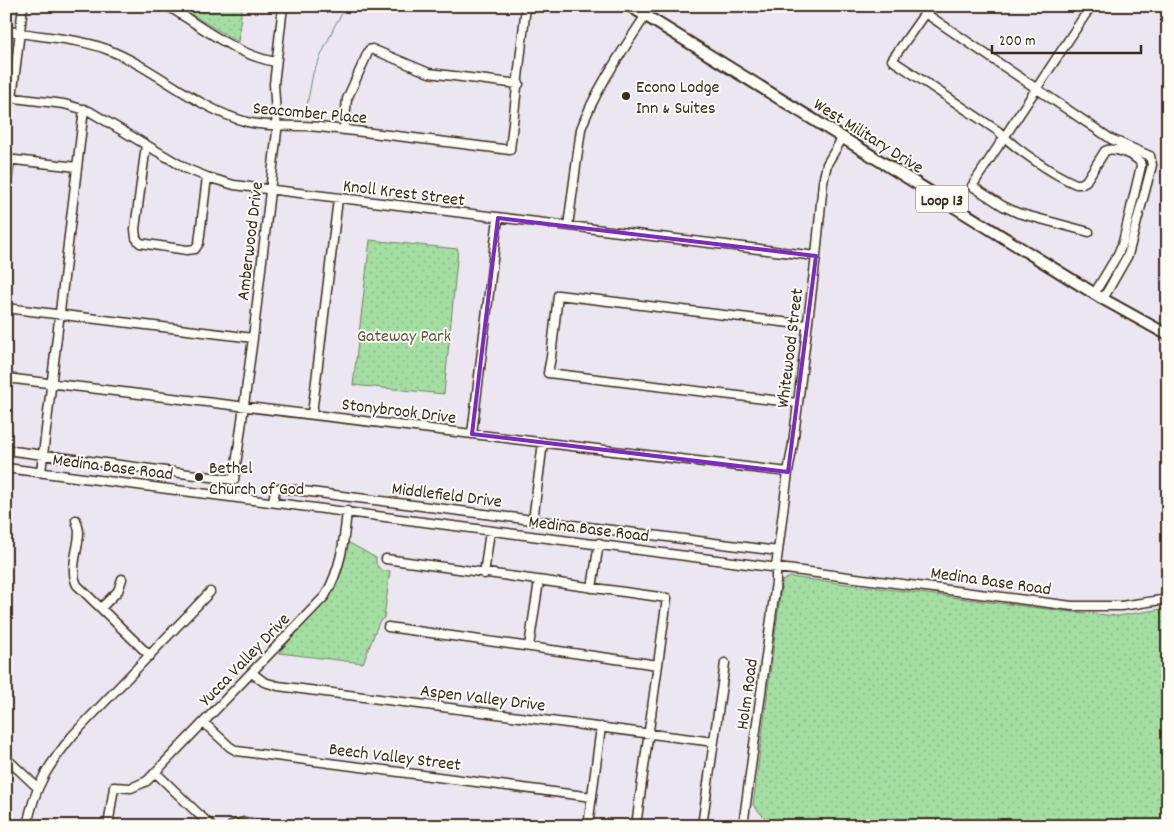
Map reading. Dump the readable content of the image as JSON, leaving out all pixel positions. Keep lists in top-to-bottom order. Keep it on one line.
{"streets":{"main road":["West Military Drive","Loop 13"],"street":["Seacomber Place","Knoll Krest Street","Amberwood Drive","Whitewood Street","Stonybrook Drive","Medina Base Road","Middlefield Drive","Yucca Valley Drive","Holm Road","Aspen Valley Drive","Beech Valley Street"]},"crossings":[["Seacomber Place","Amberwood Drive"],["West Military Drive","Whitewood Street"],["Knoll Krest Street","Amberwood Drive"],["Knoll Krest Street","Whitewood Street"],["Amberwood Drive","Stonybrook Drive"],["Whitewood Street","Stonybrook Drive"],["Whitewood Street","Medina Base Road"],["Whitewood Street","Middlefield Drive"],["Whitewood Street","Holm Road"],["Medina Base Road","Middlefield Drive"],["Medina Base Road","Yucca Valley Drive"],["Medina Base Road","Holm Road"],["Yucca Valley Drive","Aspen Valley Drive"],["Yucca Valley Drive","Beech Valley Street"]],"parks":["Gateway Park"],"places":["Econo Lodge Inn & Suites","Bethel Church of God"],"scale_bar":"200 m"}
